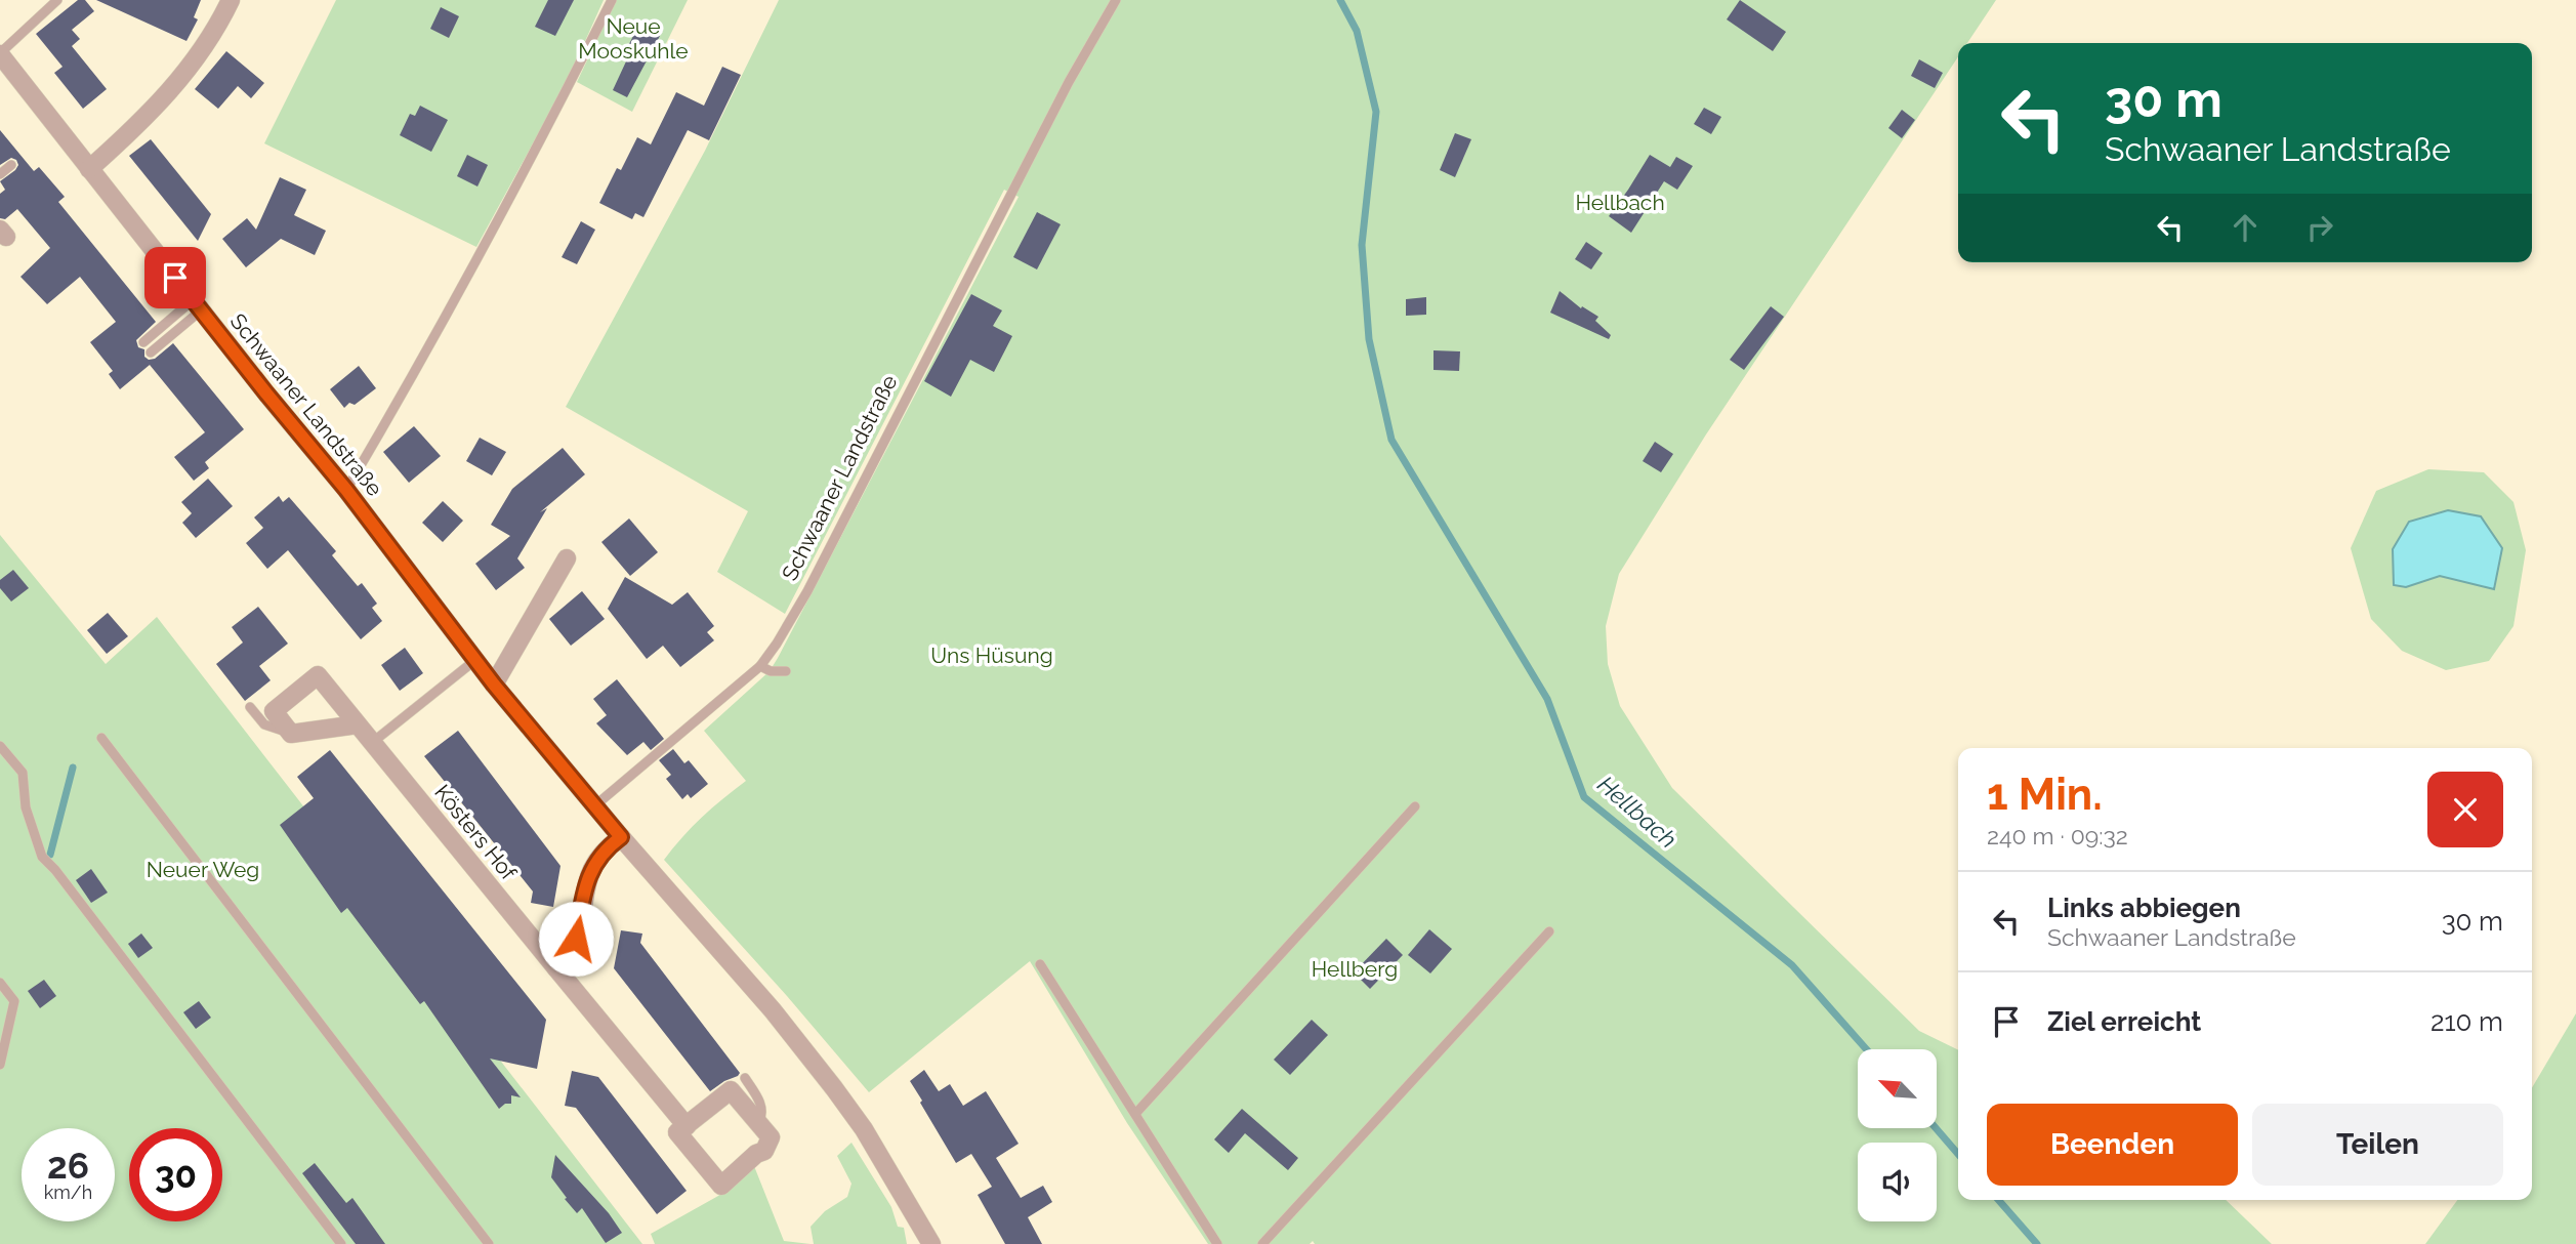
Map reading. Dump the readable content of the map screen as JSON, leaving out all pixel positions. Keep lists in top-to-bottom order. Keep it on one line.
{"streets":{"street":["Schwaaner Landstraße","Kösters Hof"]},"water":["Hellbach"],"parks":["Neue Mooskuhle","Hellbach","Uns Hüsung","Neuer Weg","Hellberg"],"north":"top left","page":{"turn":["30 m","Schwaaner Landstraße"],"heading":["1 Min.","240 m · 09:32"],"list":[{"name":"Links abbiegen","note":"Schwaaner Landstraße","value":"30 m"},{"name":"Ziel erreicht","value":"210 m"}],"buttons":["Beenden","Teilen"],"speed":"26 km/h","limit":"30"}}
